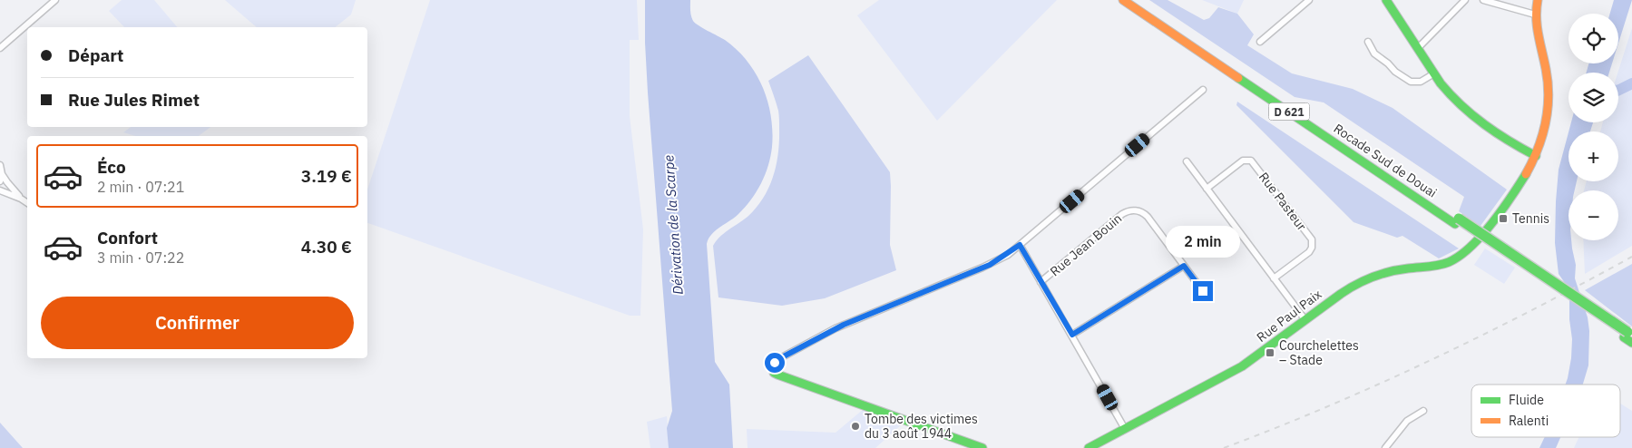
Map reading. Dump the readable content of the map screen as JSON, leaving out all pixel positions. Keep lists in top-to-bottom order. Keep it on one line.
{"streets":{"main road":["D 621","Rocade Sud de Douai","Rue Paul Paix"],"street":["Rue Pasteur","Rue Jean Bouin"]},"water":["Dérivation de la Scarpe"],"places":{"transit":["Tennis","Courchelettes – Stade"],"other":["Tombe des victimes du 3 août 1944"]},"legend":["Fluide","Ralenti"],"page":{"map_buttons":["+","−"],"banner":["Départ","Rue Jules Rimet"],"list":[{"name":"Éco","note":"2 min · 07:21","value":"3.19 €"},{"name":"Confort","note":"3 min · 07:22","value":"4.30 €"}],"bubble":"2 min","buttons":"Confirmer"}}
